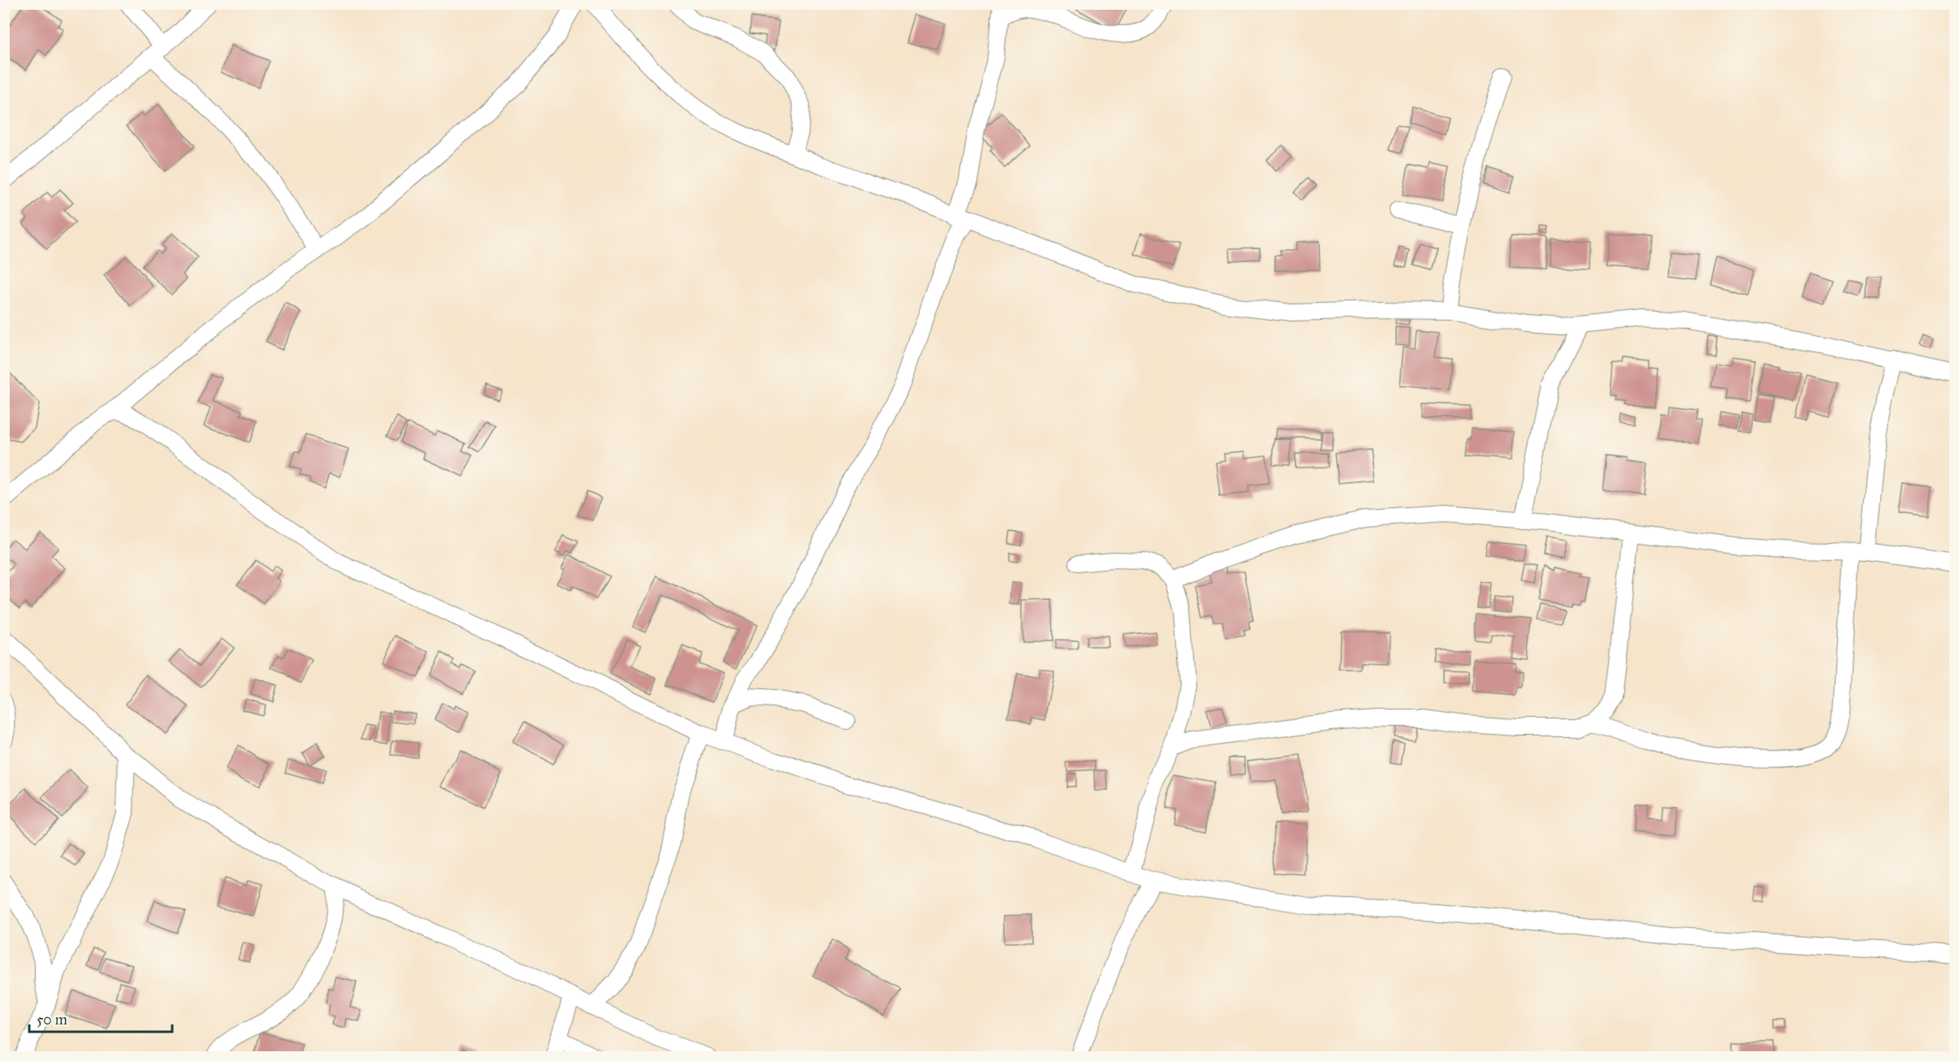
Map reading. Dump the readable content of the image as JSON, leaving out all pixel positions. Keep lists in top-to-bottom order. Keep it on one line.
{"scale_bar":"50 m"}
